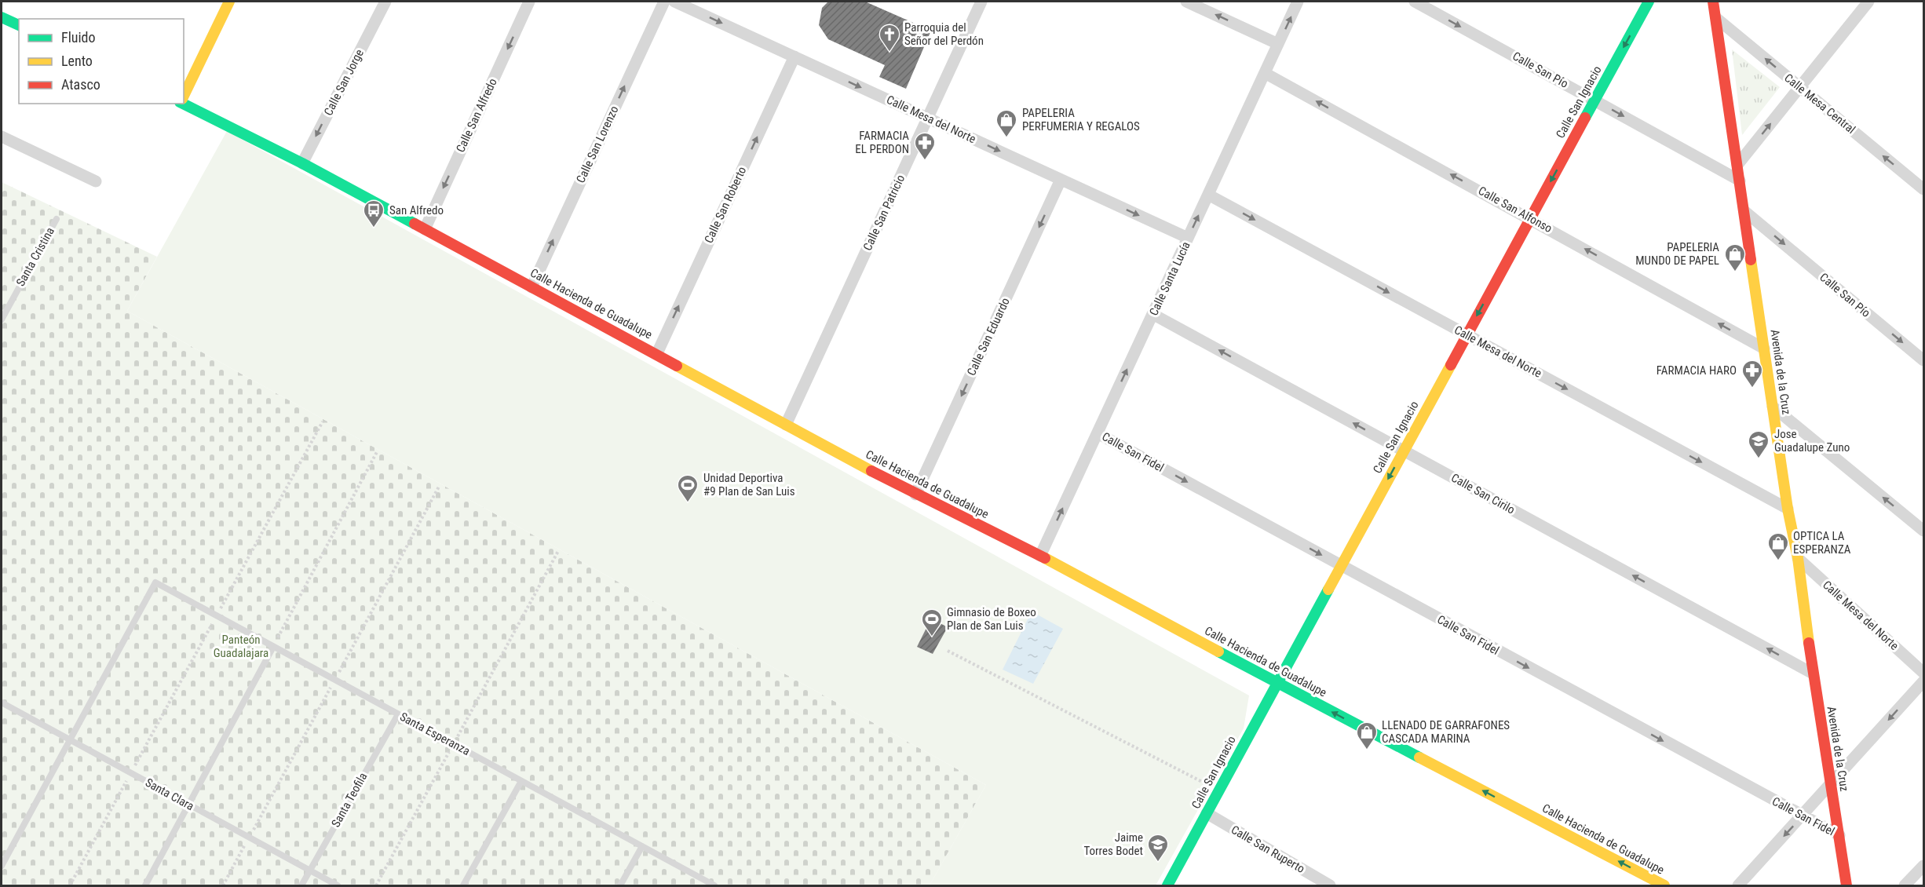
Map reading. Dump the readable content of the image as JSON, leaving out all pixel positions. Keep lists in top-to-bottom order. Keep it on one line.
{"streets":{"street":["Calle San Pío","Calle San Jorge","Calle San Ignacio","Calle Mesa Central","Calle San Alfredo","Calle Mesa del Norte","Calle San Lorenzo","Calle San Roberto","Calle San Alfonso","Calle San Patricio","Calle Santa Lucía","Calle Hacienda de Guadalupe","Calle San Eduardo","Avenida de la Cruz","Calle San Fidel","Calle San Cirilo","Calle San Ruperto"],"lane":["Santa Cristina","Santa Esperanza","Santa Clara","Santa Teofila"]},"crossings":[["Calle San Pío","Calle San Ignacio"],["Calle San Pío","Avenida de la Cruz"],["Calle San Jorge","Calle Hacienda de Guadalupe"],["Calle San Ignacio","Calle Mesa del Norte"],["Calle San Ignacio","Calle San Alfonso"],["Calle San Ignacio","Calle Hacienda de Guadalupe"],["Calle San Ignacio","Calle San Fidel"],["Calle San Ignacio","Calle San Cirilo"],["Calle San Ignacio","Calle San Ruperto"],["Calle Mesa Central","Avenida de la Cruz"],["Calle San Alfredo","Calle Hacienda de Guadalupe"],["Calle Mesa del Norte","Calle San Roberto"],["Calle Mesa del Norte","Calle San Patricio"],["Calle Mesa del Norte","Calle Santa Lucía"],["Calle Mesa del Norte","Calle San Eduardo"],["Calle Mesa del Norte","Avenida de la Cruz"],["Calle San Lorenzo","Calle Hacienda de Guadalupe"],["Calle San Roberto","Calle Hacienda de Guadalupe"],["Calle San Alfonso","Calle Santa Lucía"],["Calle San Alfonso","Avenida de la Cruz"],["Calle San Patricio","Calle Hacienda de Guadalupe"],["Calle Santa Lucía","Calle Hacienda de Guadalupe"],["Calle Santa Lucía","Calle San Fidel"],["Calle Santa Lucía","Calle San Cirilo"],["Calle Hacienda de Guadalupe","Calle San Eduardo"],["Avenida de la Cruz","Calle San Fidel"],["Avenida de la Cruz","Calle San Cirilo"],["Santa Esperanza","Santa Clara"],["Santa Esperanza","Santa Teofila"],["Santa Clara","Santa Teofila"]],"one_way":["Calle San Pío","Calle San Jorge","Calle San Ignacio","Calle Mesa Central","Calle San Alfredo","Calle Mesa del Norte","Calle San Lorenzo","Calle San Roberto","Calle San Alfonso","Calle Santa Lucía","Calle San Eduardo","Calle San Fidel","Calle San Cirilo"],"parks":["Panteón Guadalajara"],"places":{"church":["Parroquia del Señor del Perdón"],"shop":["PAPELERIA PERFUMERIA Y REGALOS","PAPELERIA MUND0 DE PAPEL","OPTICA LA ESPERANZA","LLENADO DE GARRAFONES CASCADA MARINA"],"pharmacy":["FARMACIA EL PERDON","FARMACIA HARO"],"bus stop":["San Alfredo"],"school or university":["Jose Guadalupe Zuno","Jaime Torres Bodet"],"sports":["Unidad Deportiva #9 Plan de San Luis","Gimnasio de Boxeo Plan de San Luis"]},"legend":["Fluido","Lento","Atasco"]}
